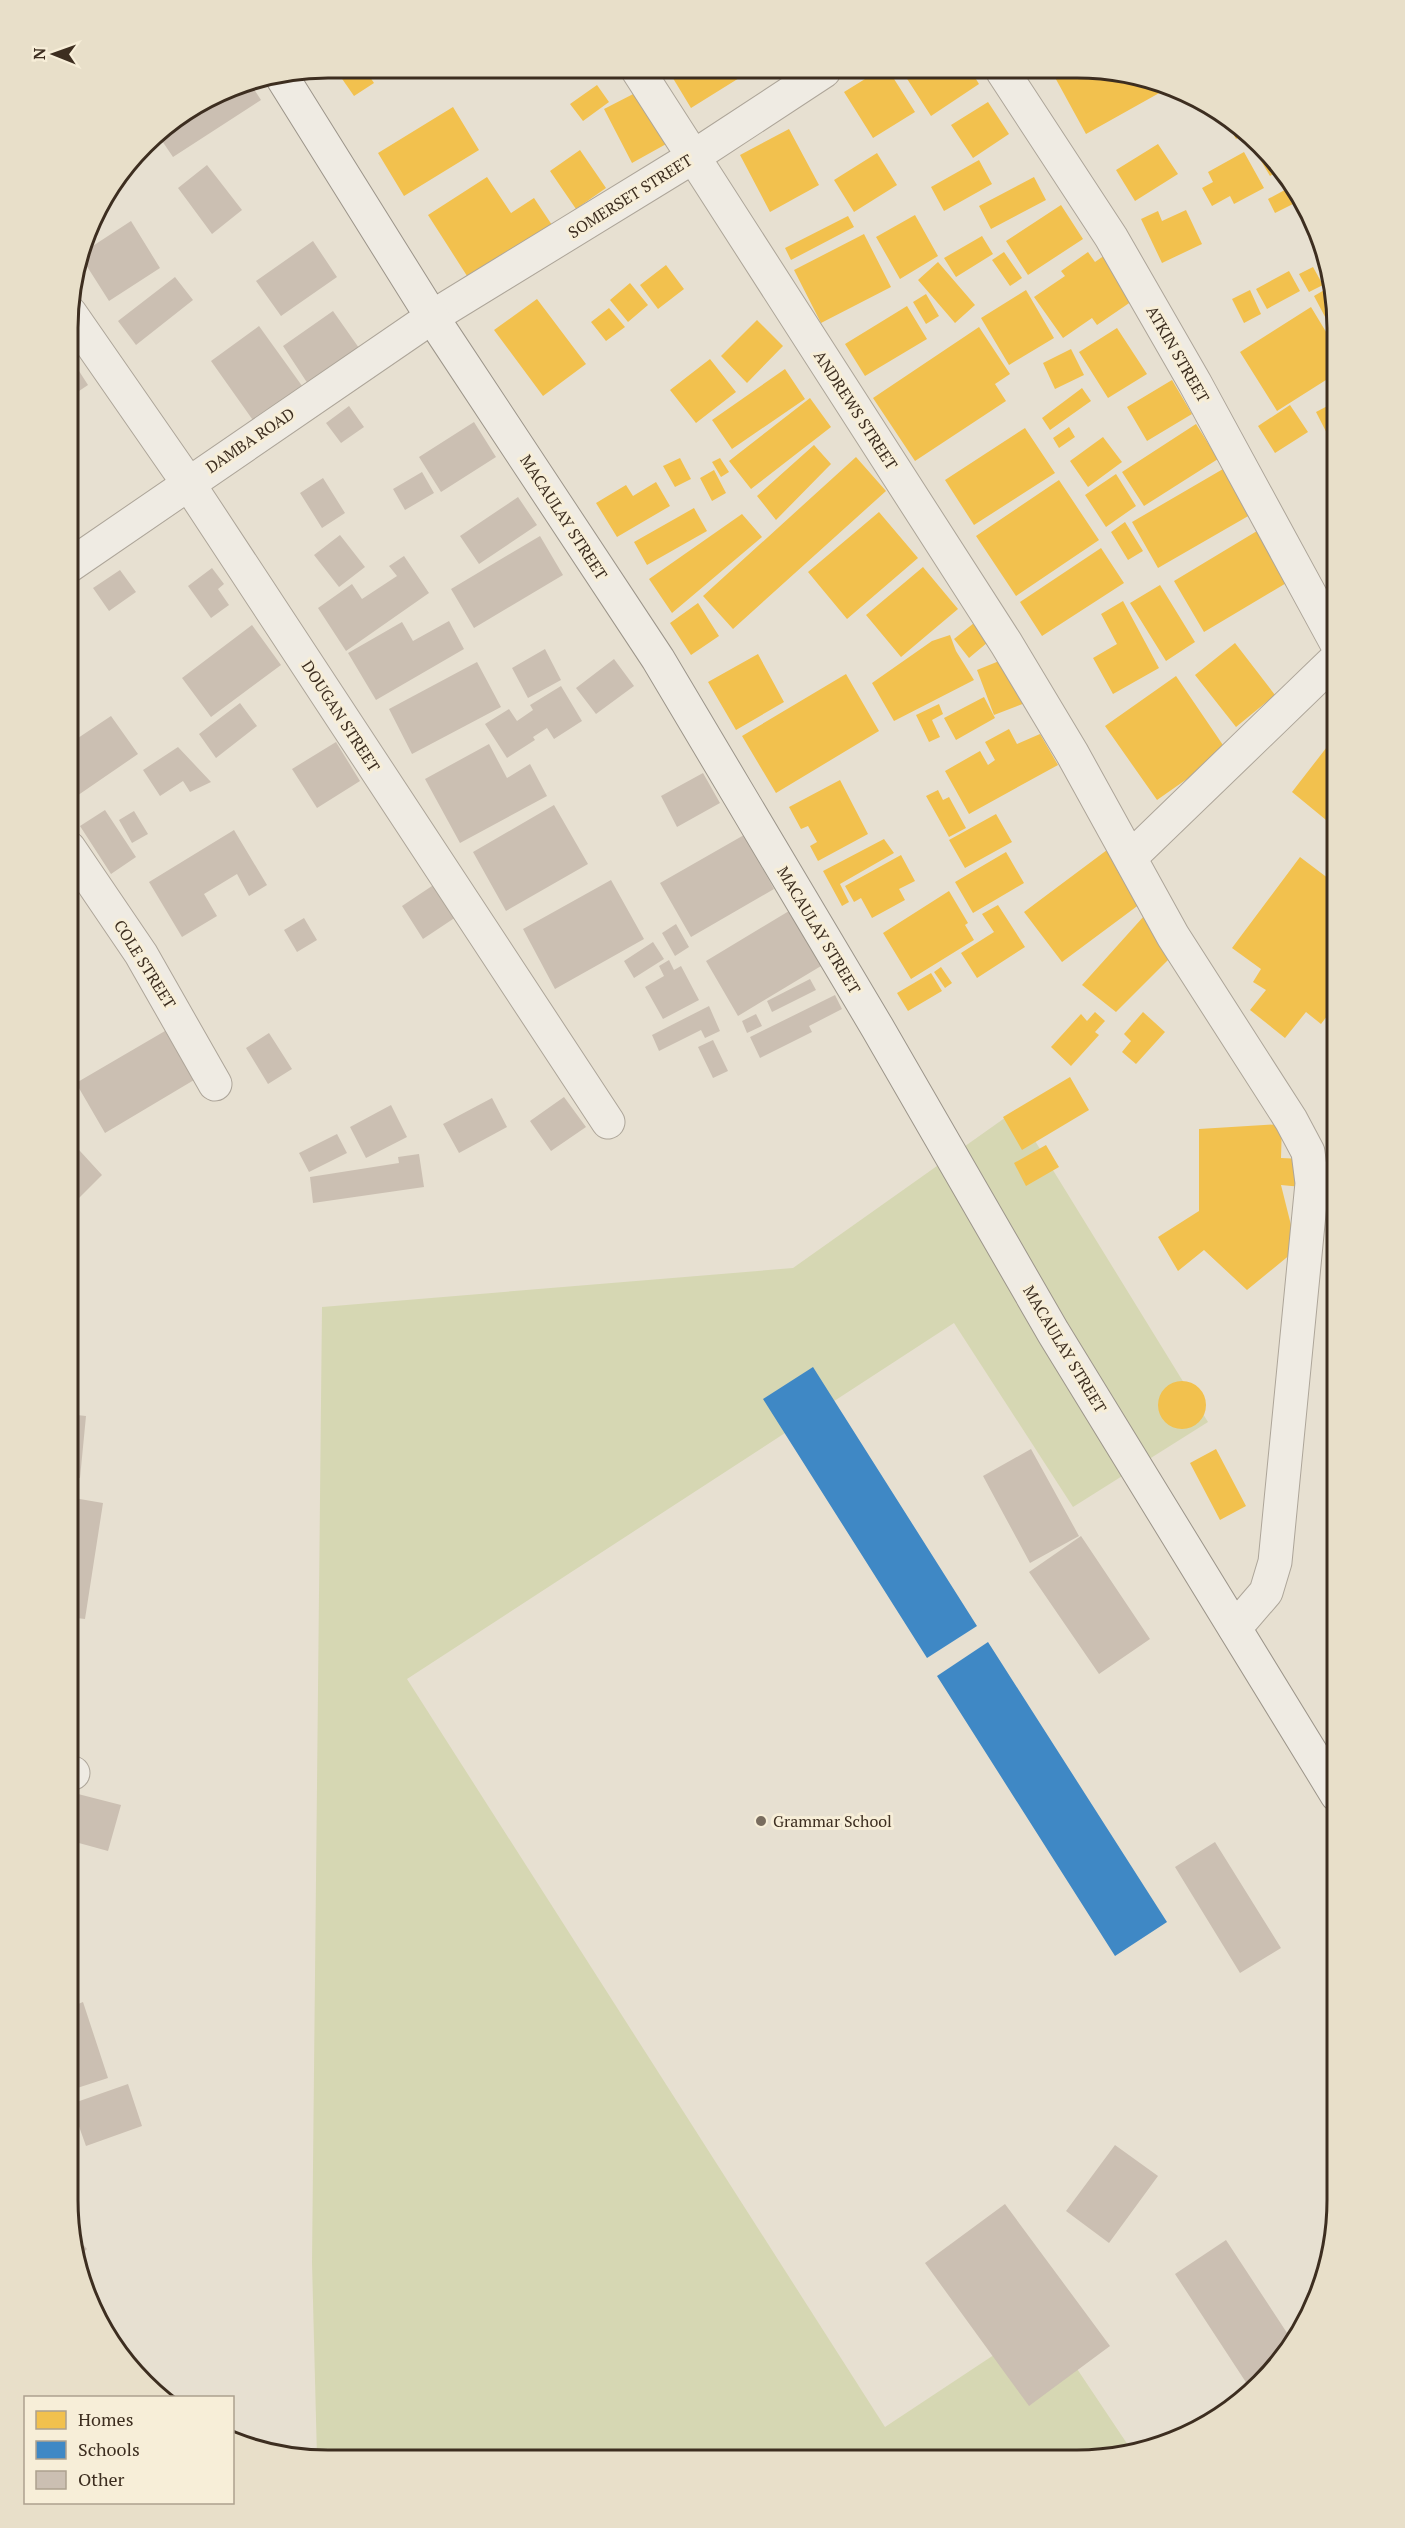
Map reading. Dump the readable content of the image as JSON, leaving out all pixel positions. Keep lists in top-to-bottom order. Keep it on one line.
{"streets":{"street":["SOMERSET STREET","ATKIN STREET","ANDREWS STREET","DAMBA ROAD","MACAULAY STREET","DOUGAN STREET","COLE STREET"]},"crossings":[["SOMERSET STREET","ANDREWS STREET"],["SOMERSET STREET","DAMBA ROAD"],["SOMERSET STREET","MACAULAY STREET"],["ANDREWS STREET","MACAULAY STREET"],["DAMBA ROAD","MACAULAY STREET"],["DAMBA ROAD","DOUGAN STREET"]],"places":["Grammar School"],"legend":["Homes","Schools","Other"],"north":"left"}
